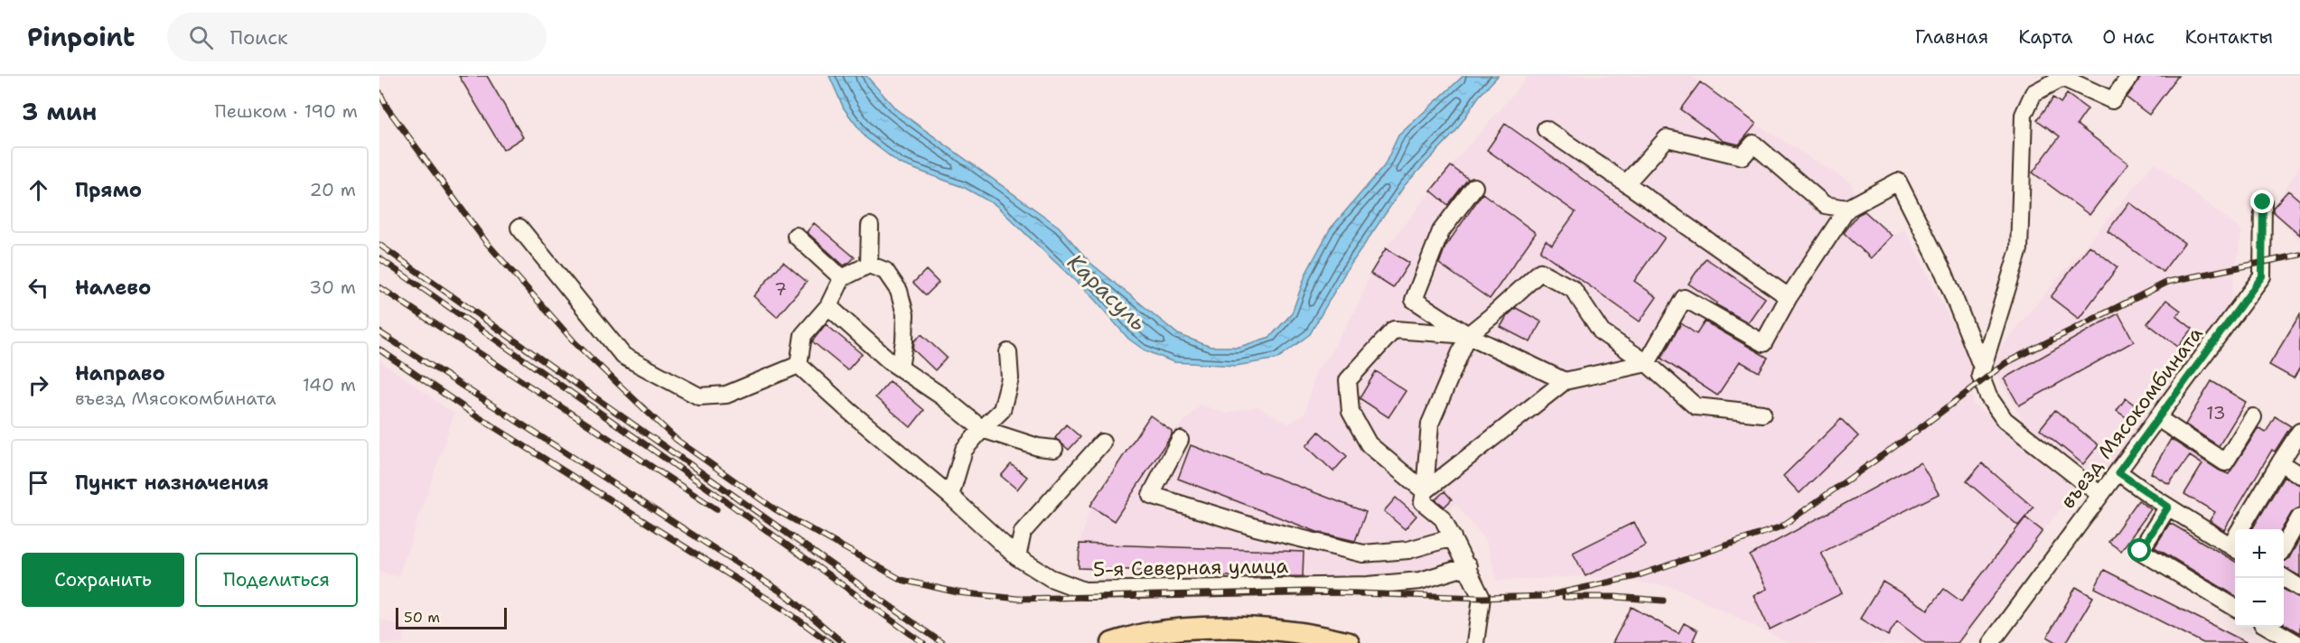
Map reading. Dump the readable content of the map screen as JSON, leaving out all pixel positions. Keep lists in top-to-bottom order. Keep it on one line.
{"streets":{"street":["въезд Мясокомбината","5-я Северная улица"]},"water":["Карасуль"],"house_numbers":["7","13"],"scale_bar":"50 m","page":{"header":"Pinpoint","search":"Поиск","nav":["Главная","Карта","О нас","Контакты"],"heading":["3 мин","Пешком · 190 m"],"list":[["Прямо","20 m"],["Налево","30 m"],["Направо","въезд Мясокомбината","140 m"],"Пункт назначения"],"map_buttons":["+","−"],"buttons":["Сохранить","Поделиться"],"scale":"50 m"}}
